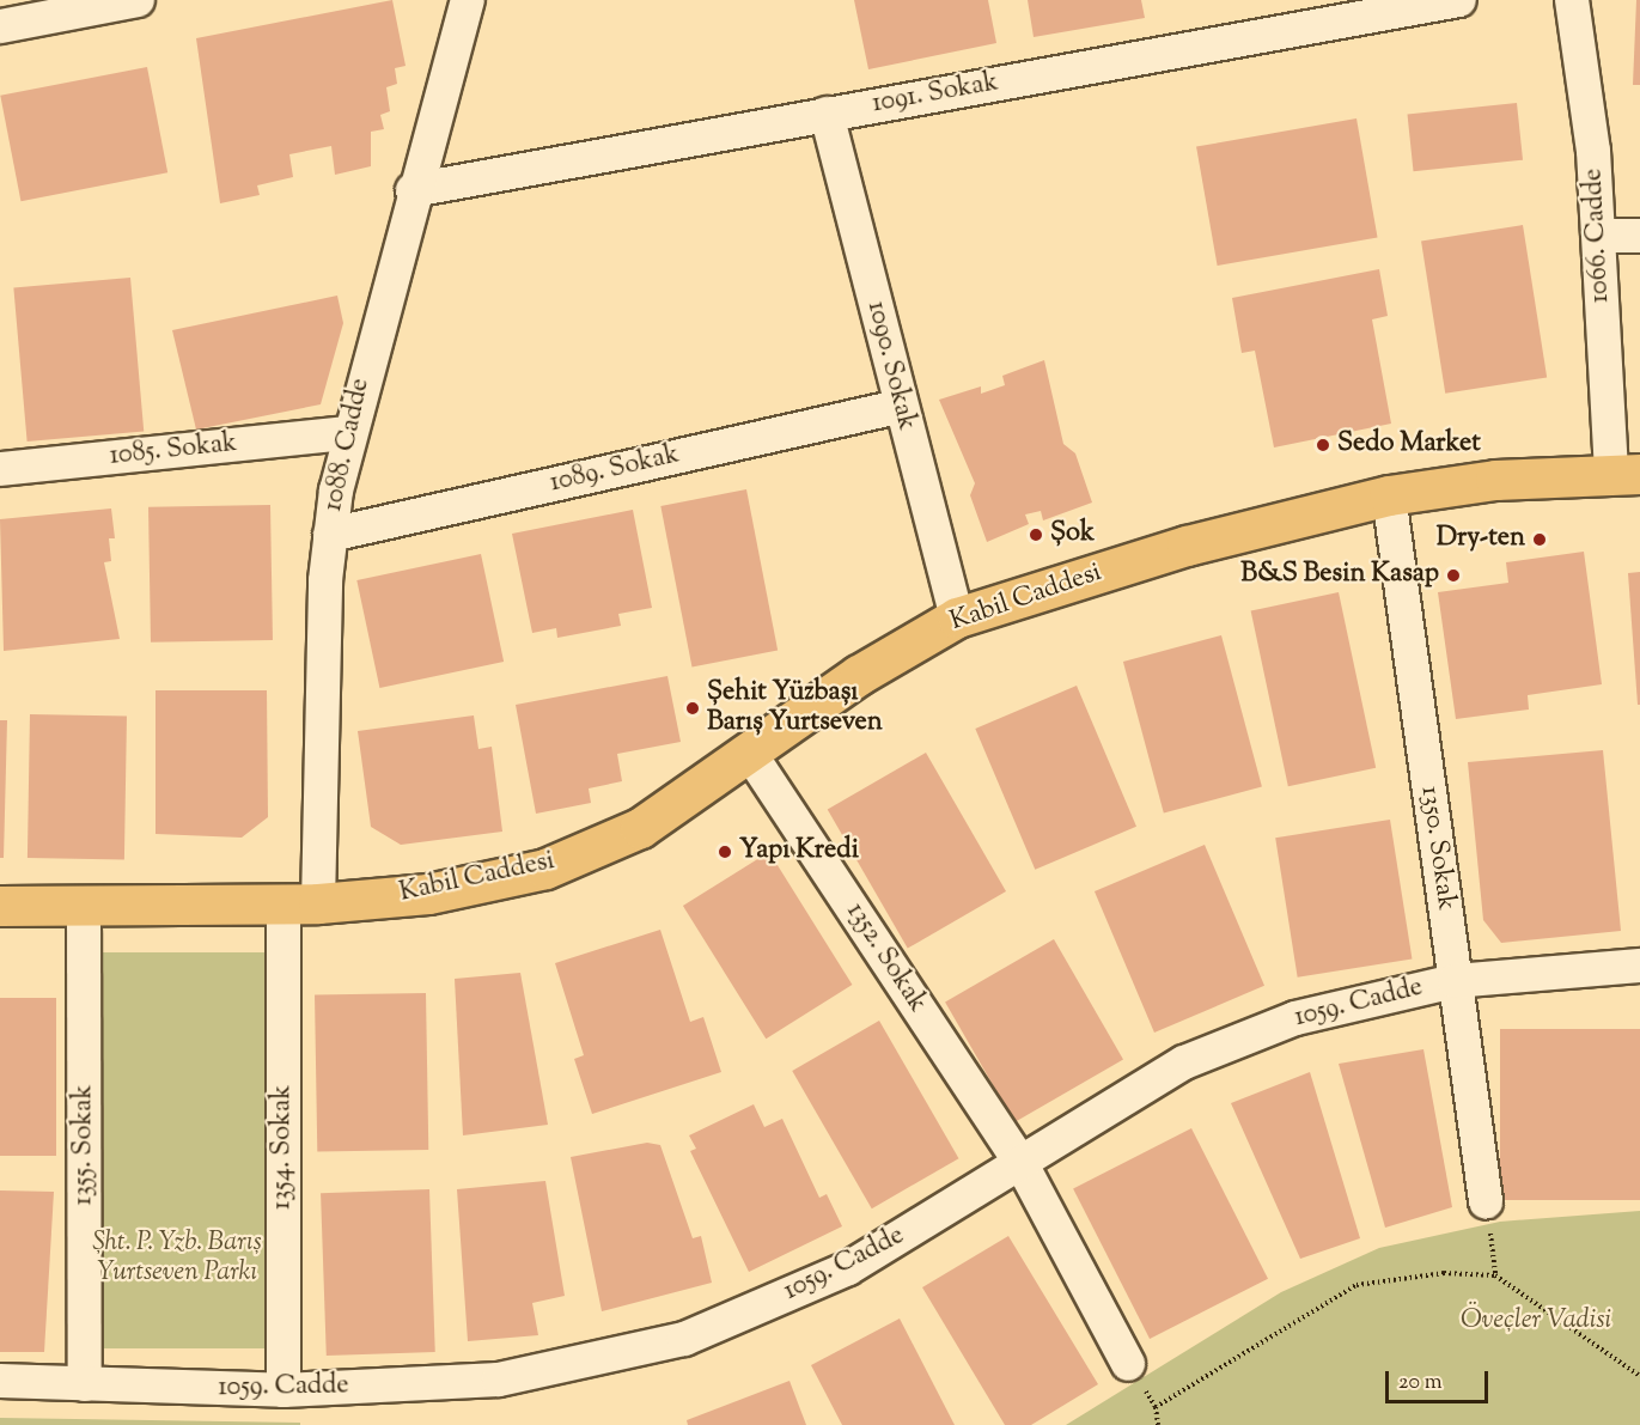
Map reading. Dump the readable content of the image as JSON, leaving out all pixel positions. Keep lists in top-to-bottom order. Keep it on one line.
{"streets":{"main road":["Kabil Caddesi"],"street":["1091. Sokak","1066. Cadde","1090. Sokak","1088. Cadde","1085. Sokak","1089. Sokak","1350. Sokak","1352. Sokak","1059. Cadde","1355. Sokak","1354. Sokak"]},"crossings":[["1091. Sokak","1090. Sokak"],["1091. Sokak","1088. Cadde"],["1066. Cadde","Kabil Caddesi"],["1090. Sokak","1089. Sokak"],["1090. Sokak","Kabil Caddesi"],["1088. Cadde","1085. Sokak"],["1088. Cadde","1089. Sokak"],["1088. Cadde","Kabil Caddesi"],["1088. Cadde","1354. Sokak"],["Kabil Caddesi","1350. Sokak"],["Kabil Caddesi","1352. Sokak"],["Kabil Caddesi","1355. Sokak"],["Kabil Caddesi","1354. Sokak"],["1350. Sokak","1059. Cadde"],["1352. Sokak","1059. Cadde"],["1059. Cadde","1355. Sokak"],["1059. Cadde","1354. Sokak"]],"parks":["Şht. P. Yzb. Barış Yurtseven Parkı","Öveçler Vadisi"],"places":["Sedo Market","Şok","Dry-ten","B&S Besin Kasap","Şehit Yüzbaşı Barış Yurtseven","Yapı Kredi"],"scale_bar":"20 m"}
